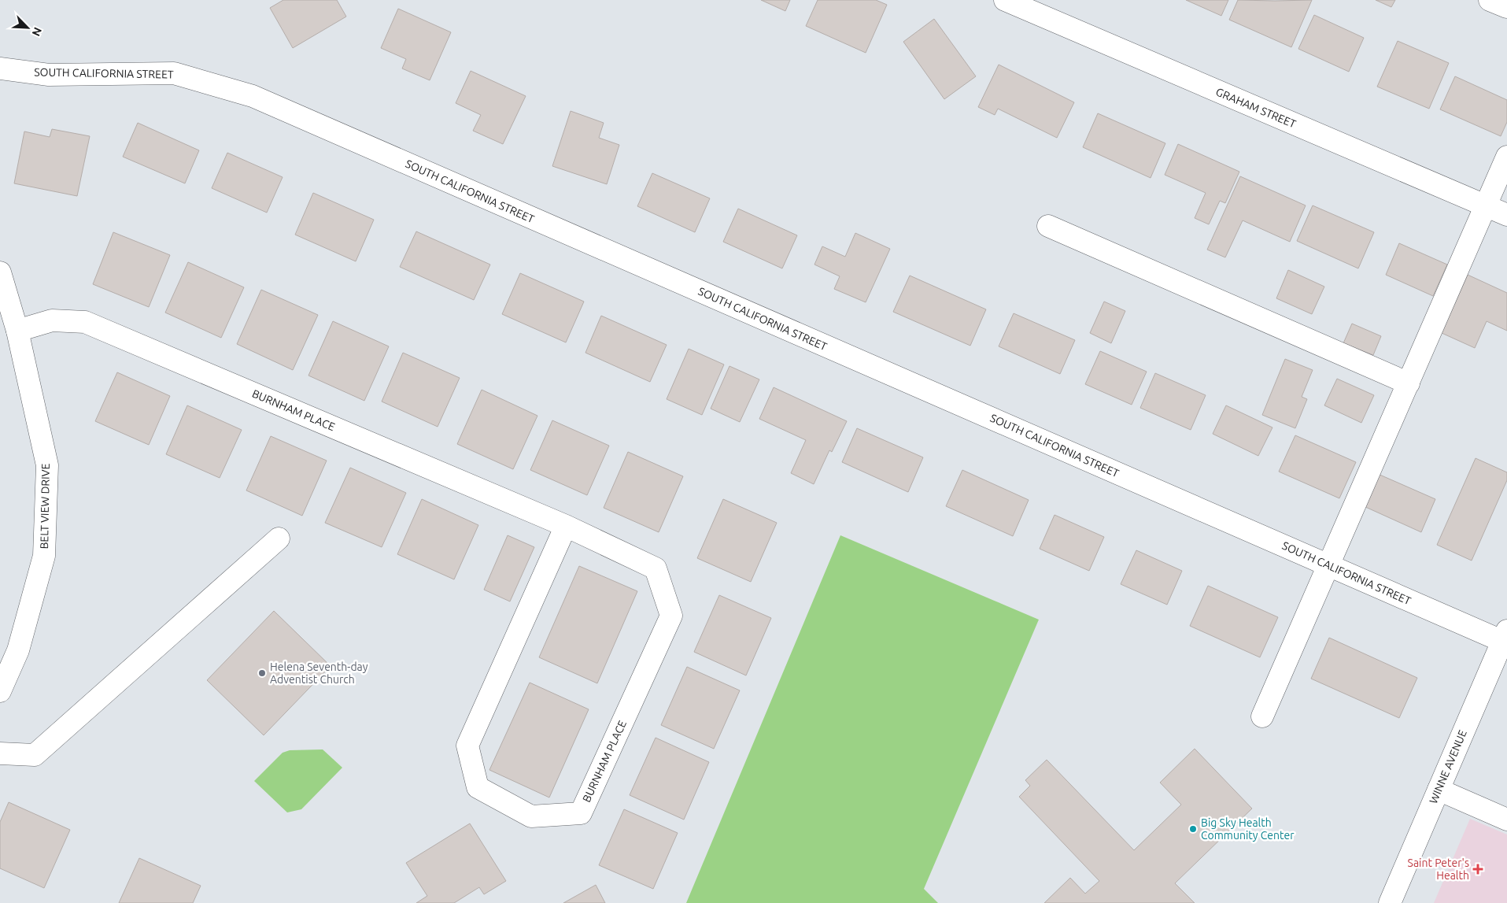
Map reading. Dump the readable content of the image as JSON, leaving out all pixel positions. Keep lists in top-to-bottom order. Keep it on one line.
{"streets":{"street":["SOUTH CALIFORNIA STREET","GRAHAM STREET","BURNHAM PLACE","BELT VIEW DRIVE","WINNE AVENUE"]},"crossings":[["SOUTH CALIFORNIA STREET","WINNE AVENUE"],["BURNHAM PLACE","BELT VIEW DRIVE"]],"places":{"other":["Helena Seventh-day Adventist Church","Big Sky Health Community Center"],"health":["Saint Peter's Health"]},"north":"bottom right"}
